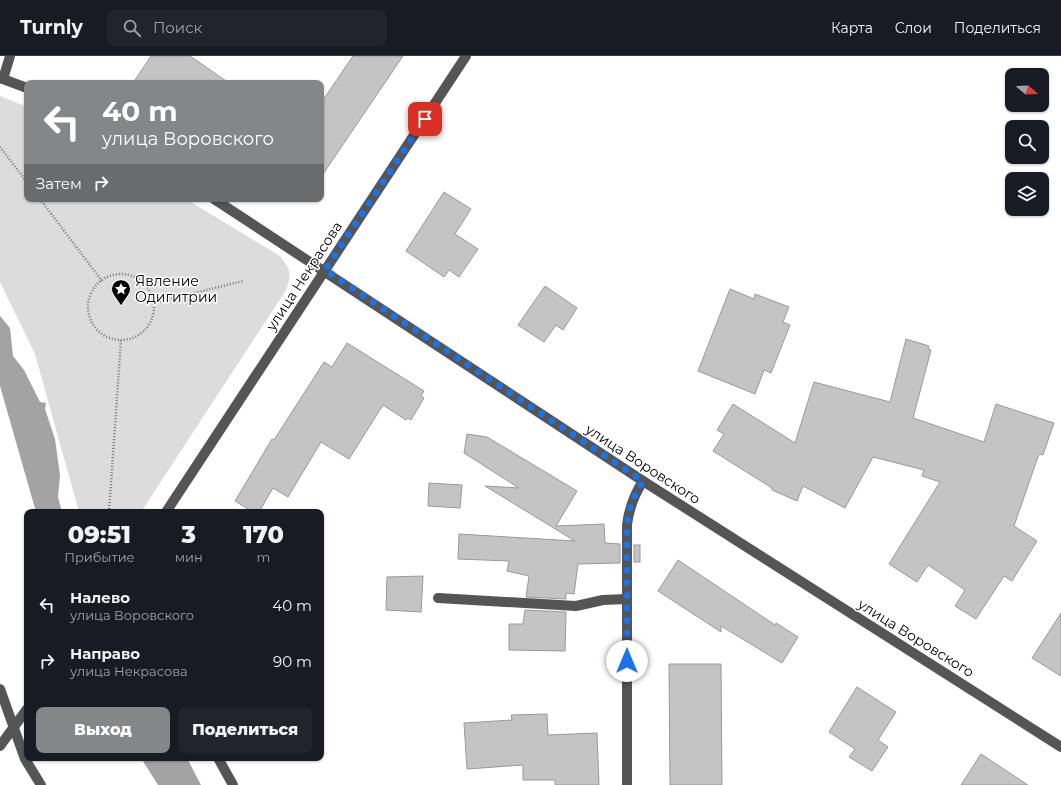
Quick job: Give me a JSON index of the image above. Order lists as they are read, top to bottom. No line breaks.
{"streets":{"street":["улица Некрасова","улица Воровского"]},"crossings":[["улица Некрасова","улица Воровского"]],"places":{"place":["Явление Одигитрии"]},"north":"right","page":{"header":"Turnly","search":"Поиск","nav":["Карта","Слои","Поделиться"],"turn":["40 m","улица Воровского"],"then":"Затем","eta":["09:51","Прибытие","3","мин","170","m"],"list":[{"name":"Налево","note":"улица Воровского","value":"40 m"},{"name":"Направо","note":"улица Некрасова","value":"90 m"}],"buttons":["Выход","Поделиться"]}}
